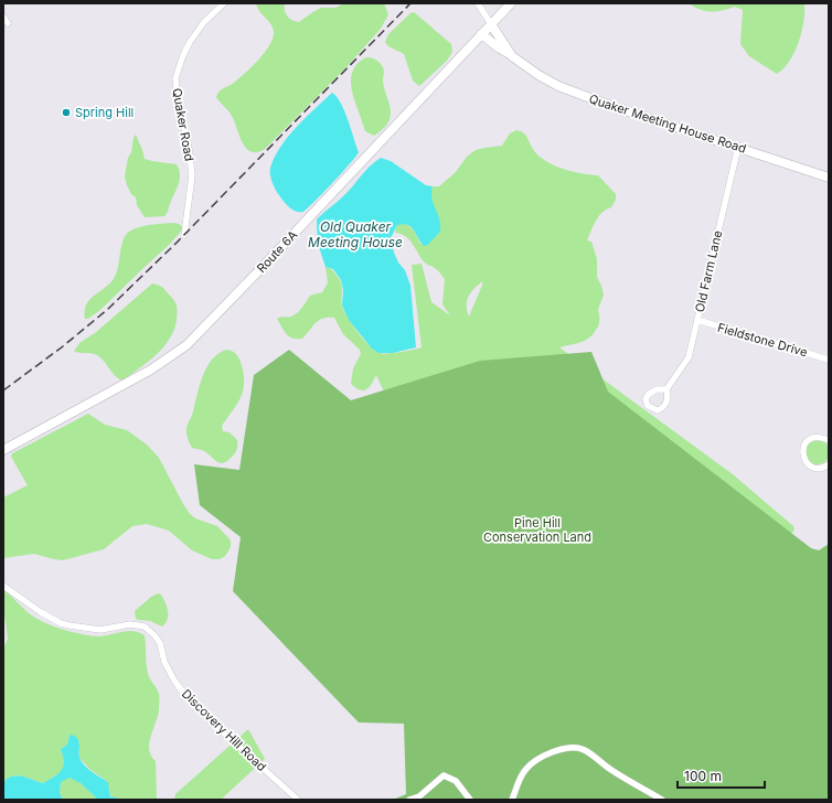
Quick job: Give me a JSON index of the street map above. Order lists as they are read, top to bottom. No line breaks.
{"streets":{"main road":["Quaker Meeting House Road","Route 6A"],"street":["Quaker Road","Old Farm Lane","Fieldstone Drive","Discovery Hill Road"]},"crossings":[["Quaker Meeting House Road","Route 6A"],["Quaker Meeting House Road","Old Farm Lane"],["Old Farm Lane","Fieldstone Drive"]],"water":["Old Quaker Meeting House"],"parks":["Pine Hill Conservation Land"],"places":["Spring Hill"],"scale_bar":"100 m"}
